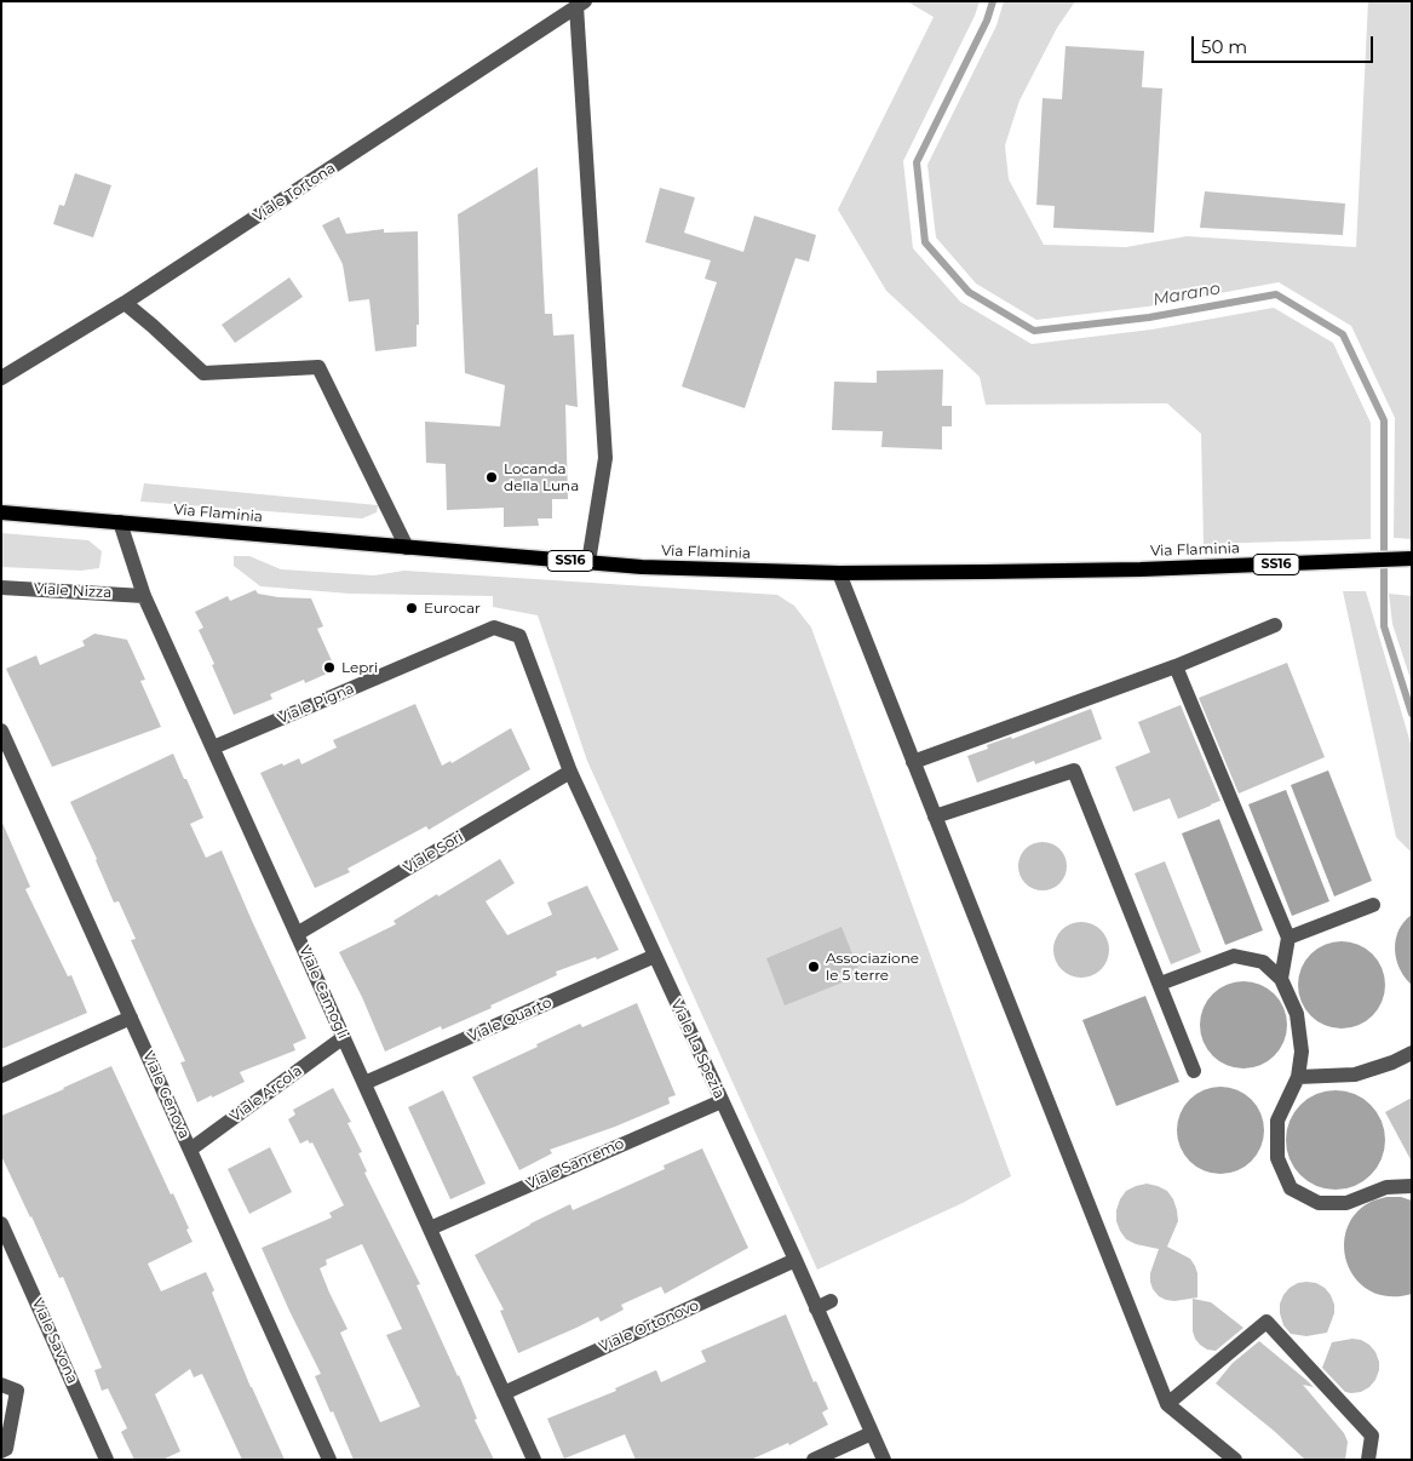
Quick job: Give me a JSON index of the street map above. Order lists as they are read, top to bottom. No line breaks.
{"streets":{"main road":["Via Flaminia","SS16"],"street":["Viale Tortona","Viale Nizza","Viale Pigna","Viale Sori","Viale Camogli","Viale Quarto","Viale La Spezia","Viale Arcola","Viale Genova","Viale Sanremo","Viale Ortonovo","Viale Savona"]},"crossings":[["Via Flaminia","Viale Camogli"],["Viale Nizza","Viale Camogli"],["Viale Pigna","Viale Camogli"],["Viale Pigna","Viale La Spezia"],["Viale Sori","Viale Camogli"],["Viale Sori","Viale La Spezia"],["Viale Camogli","Viale Quarto"],["Viale Camogli","Viale Arcola"],["Viale Camogli","Viale Sanremo"],["Viale Camogli","Viale Ortonovo"],["Viale Quarto","Viale La Spezia"],["Viale La Spezia","Viale Sanremo"],["Viale La Spezia","Viale Ortonovo"],["Viale Arcola","Viale Genova"]],"water":["Marano"],"places":["Locanda della Luna","Eurocar","Lepri","Associazione le 5 terre"],"scale_bar":"50 m"}
